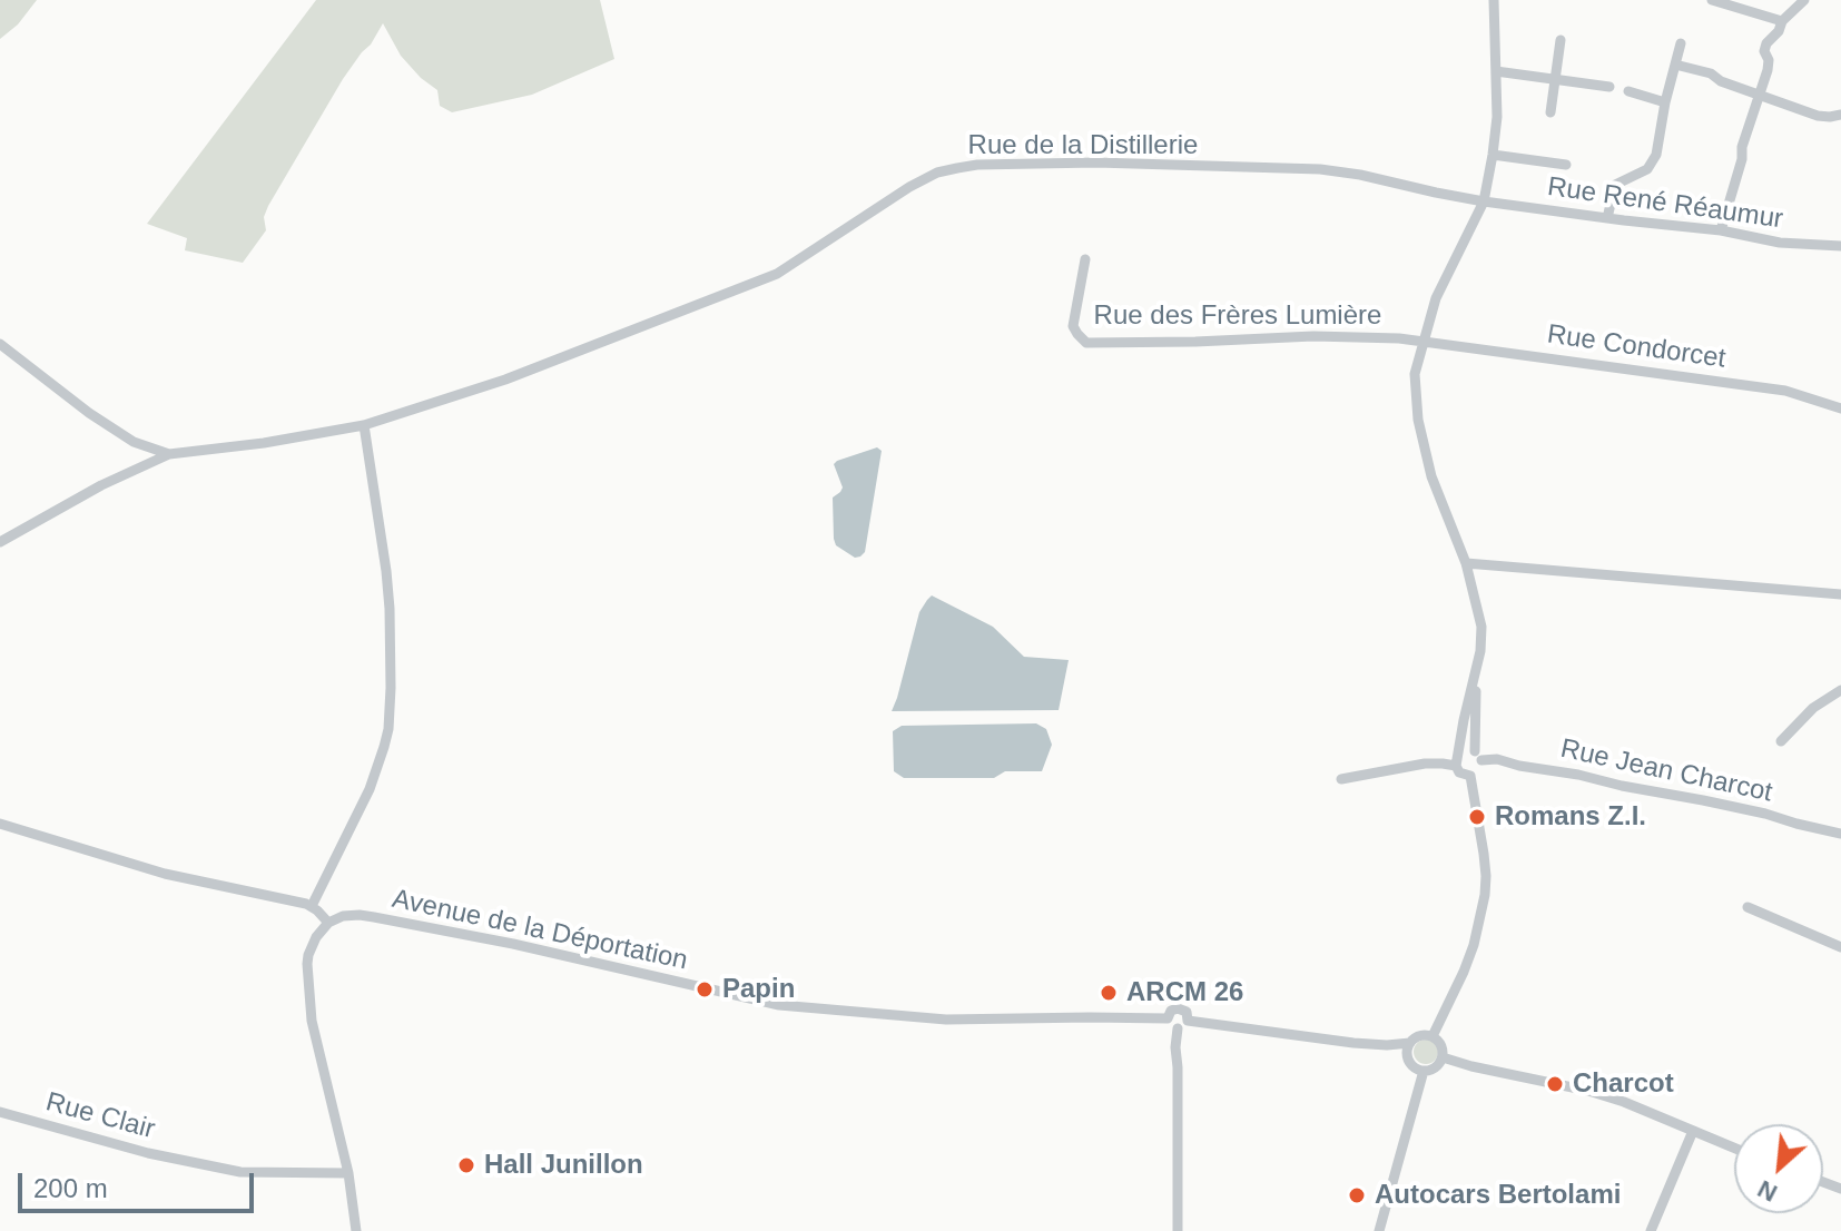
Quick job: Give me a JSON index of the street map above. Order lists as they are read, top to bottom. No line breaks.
{"streets":{"street":["Rue de la Distillerie","Rue René Réaumur","Rue des Frères Lumière","Rue Condorcet","Rue Jean Charcot","Avenue de la Déportation","Rue Clair"]},"crossings":[["Rue de la Distillerie","Rue René Réaumur"],["Rue des Frères Lumière","Rue Condorcet"]],"places":["Romans Z.I.","Papin","ARCM 26","Charcot","Hall Junillon","Autocars Bertolami"],"scale_bar":"200 m","north":"bottom left"}
